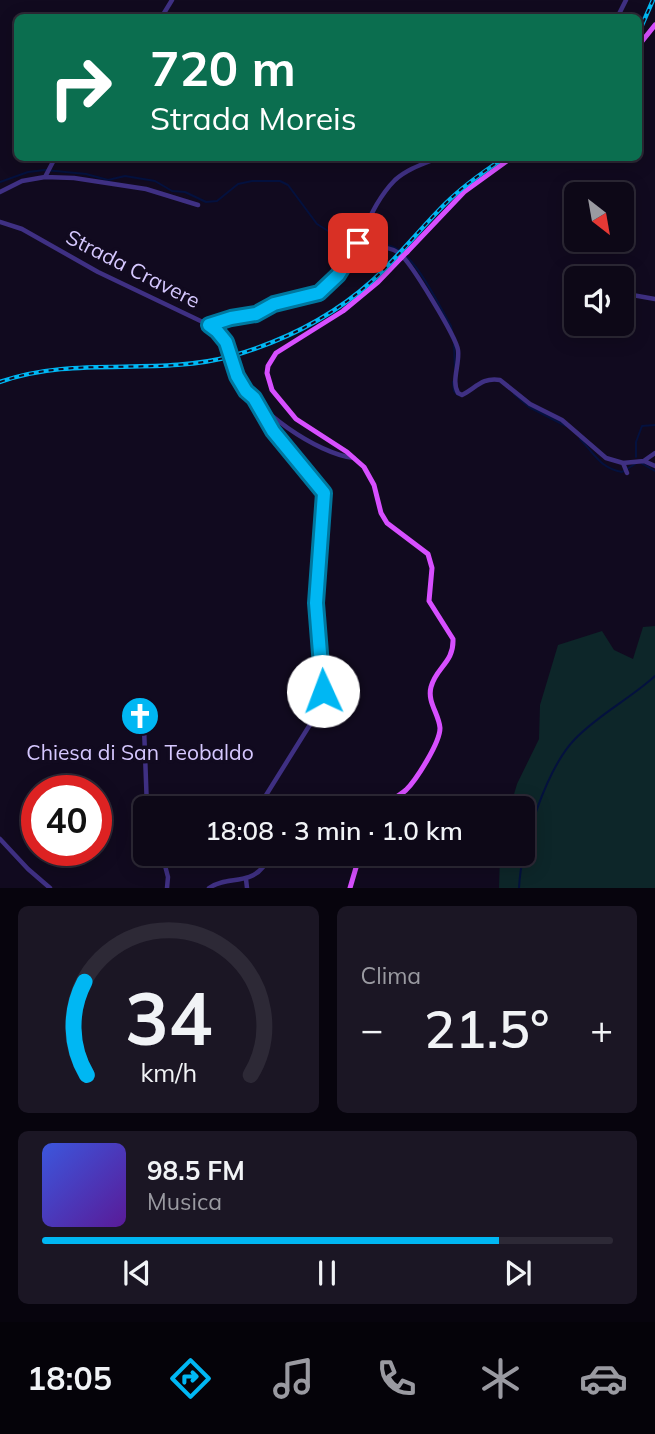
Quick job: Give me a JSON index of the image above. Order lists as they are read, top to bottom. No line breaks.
{"streets":{"street":["Strada Cravere"]},"places":{"church":["Chiesa di San Teobaldo"]},"north":"bottom right","page":{"turn":["720 m","Strada Moreis"],"limit":"40","trip":"18:08 · 3 min · 1.0 km","tile":"Clima","heat":["−","21.5°","+"],"song":["98.5 FM","Musica"],"tabs":"18:05","gauge":["34","km/h"]}}
